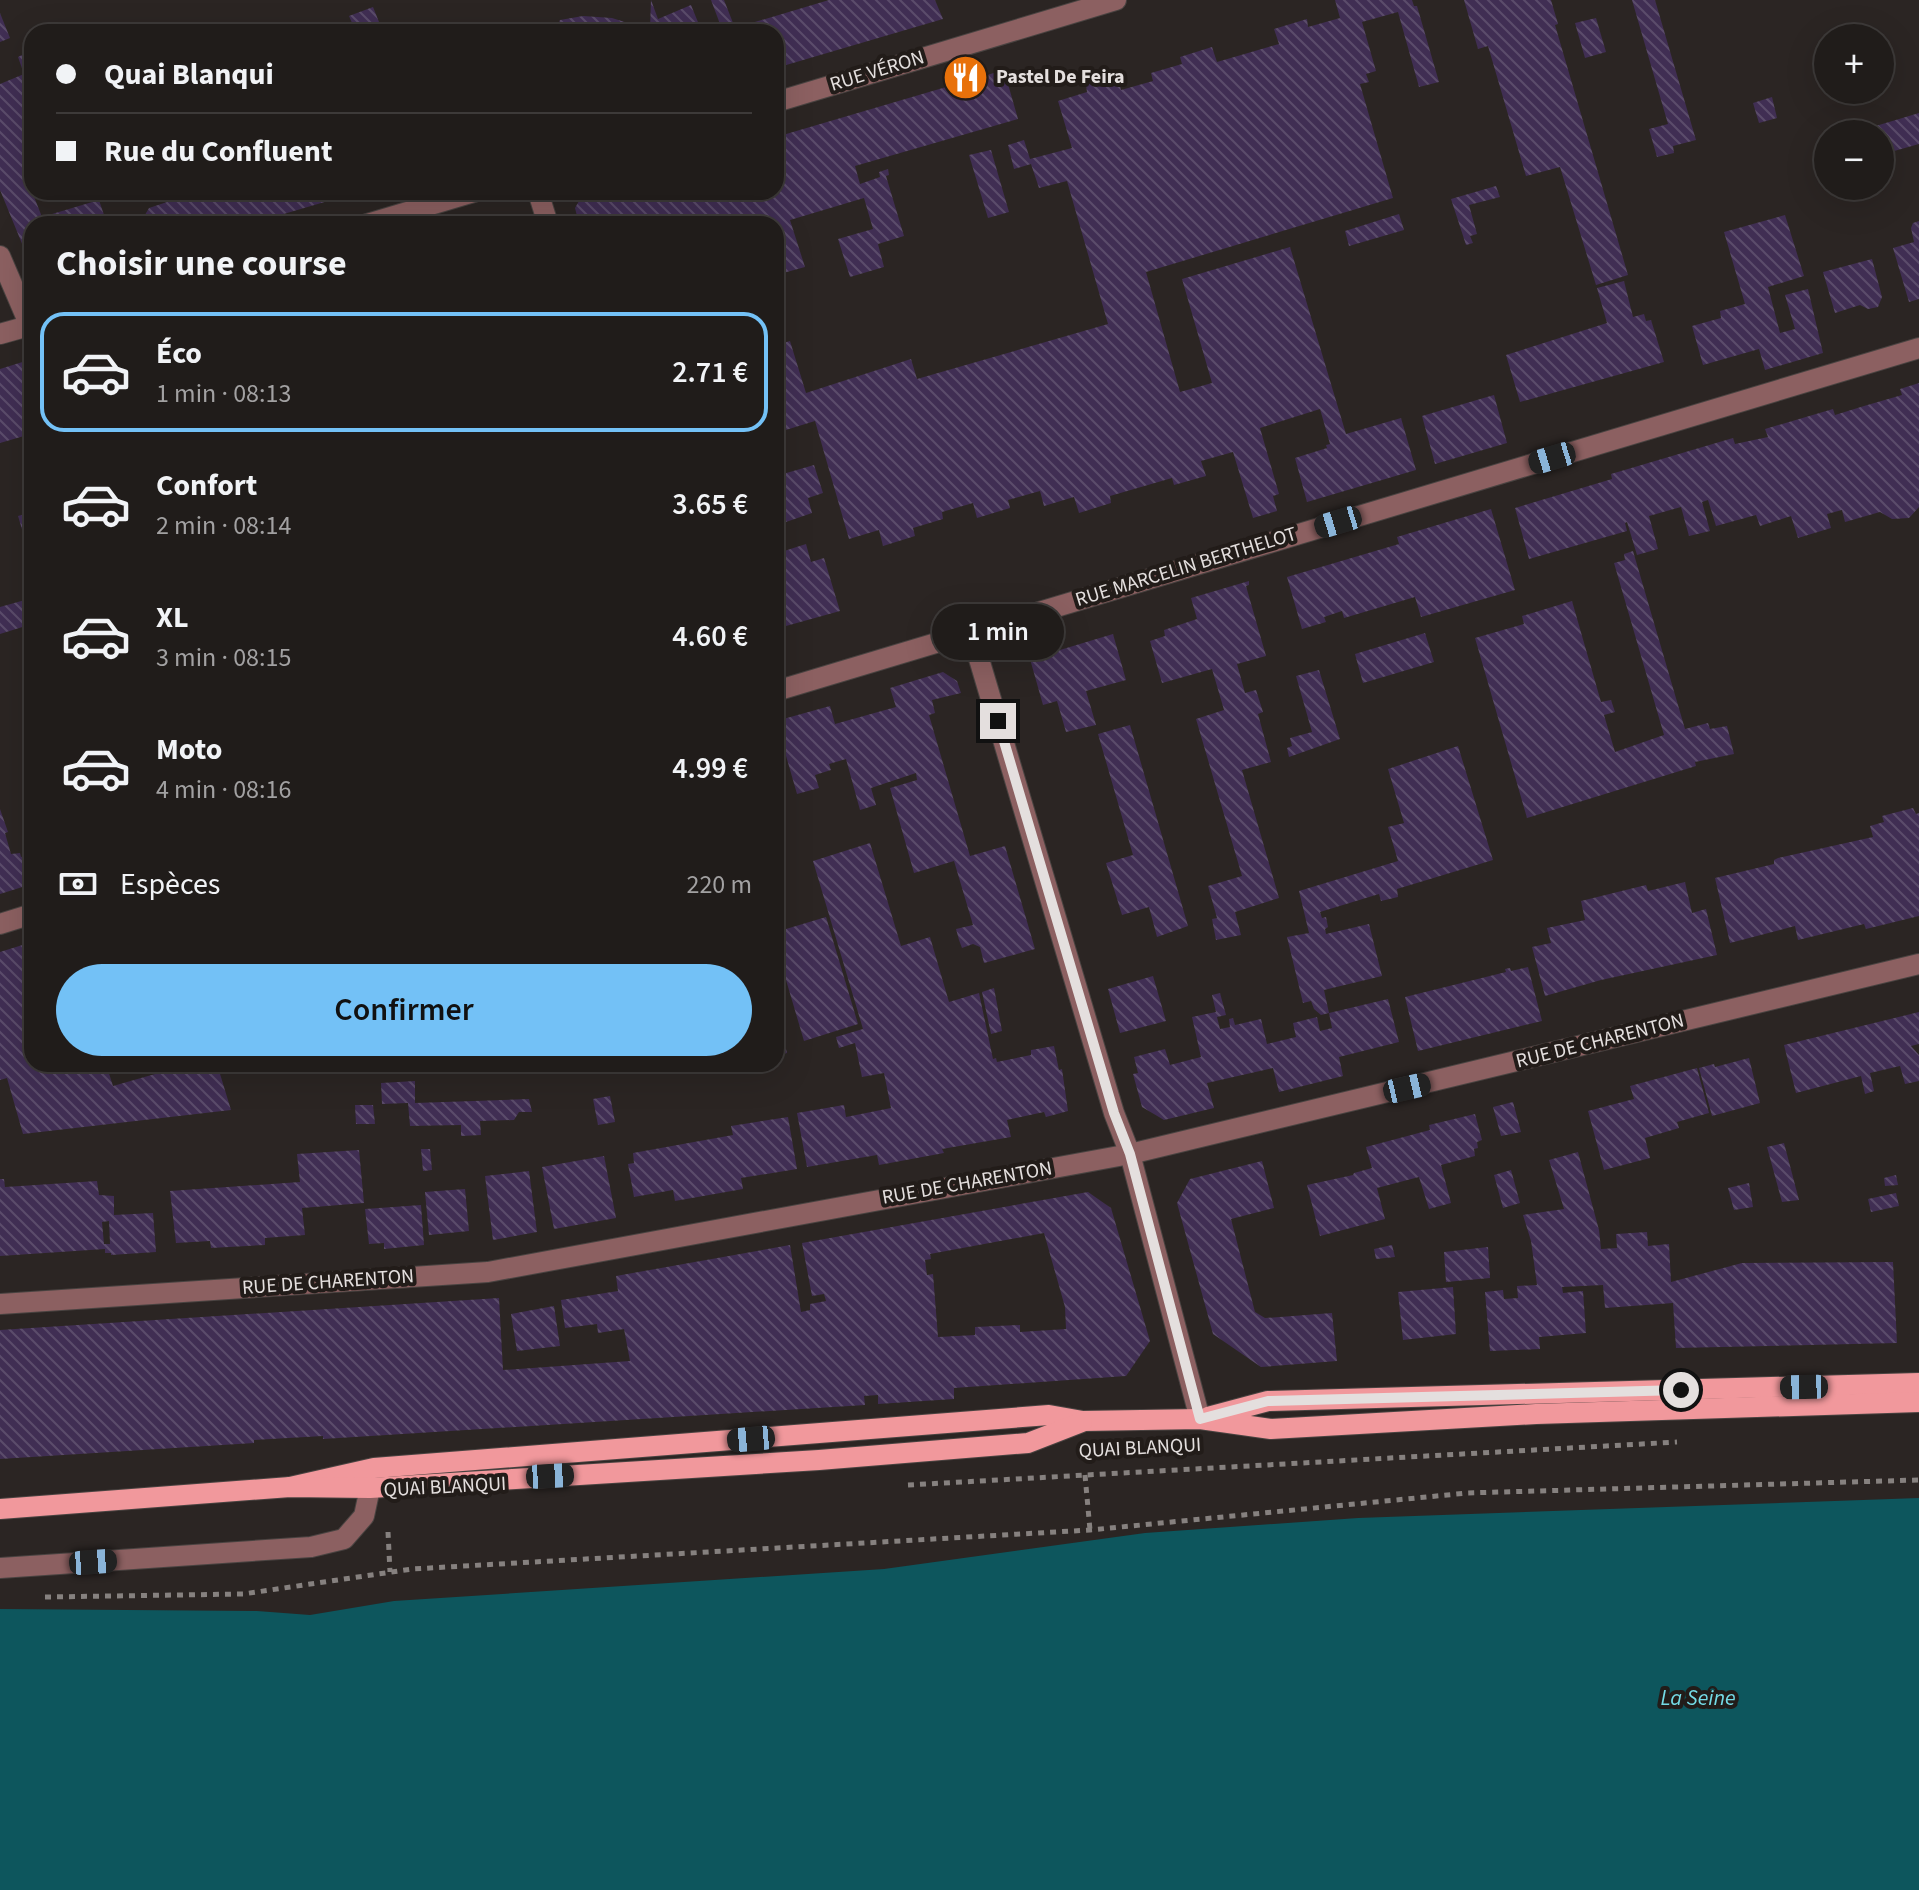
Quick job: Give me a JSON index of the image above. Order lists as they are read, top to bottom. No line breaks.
{"streets":{"main road":["QUAI BLANQUI"],"street":["RUE VÉRON","RUE MARCELIN BERTHELOT","RUE DE CHARENTON"]},"water":["La Seine"],"places":{"restaurant":["Pastel De Feira"]},"page":{"map_buttons":["+","−"],"banner":["Quai Blanqui","Rue du Confluent"],"heading":"Choisir une course","list":[{"name":"Éco","note":"1 min · 08:13","value":"2.71 €"},{"name":"Confort","note":"2 min · 08:14","value":"3.65 €"},{"name":"XL","note":"3 min · 08:15","value":"4.60 €"},{"name":"Moto","note":"4 min · 08:16","value":"4.99 €"}],"bubble":"1 min","pay":["Espèces","220 m"],"buttons":"Confirmer"}}
